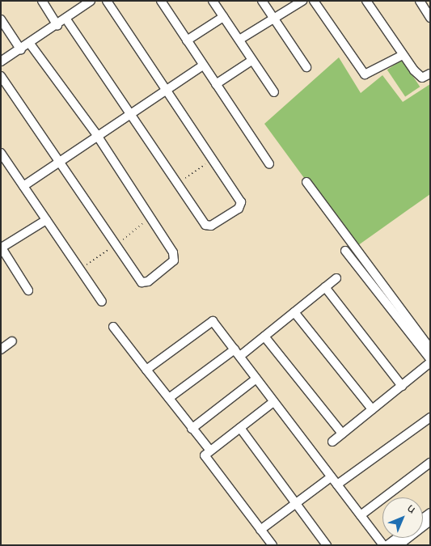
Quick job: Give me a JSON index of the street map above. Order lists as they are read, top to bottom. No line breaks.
{"north":"top right"}
